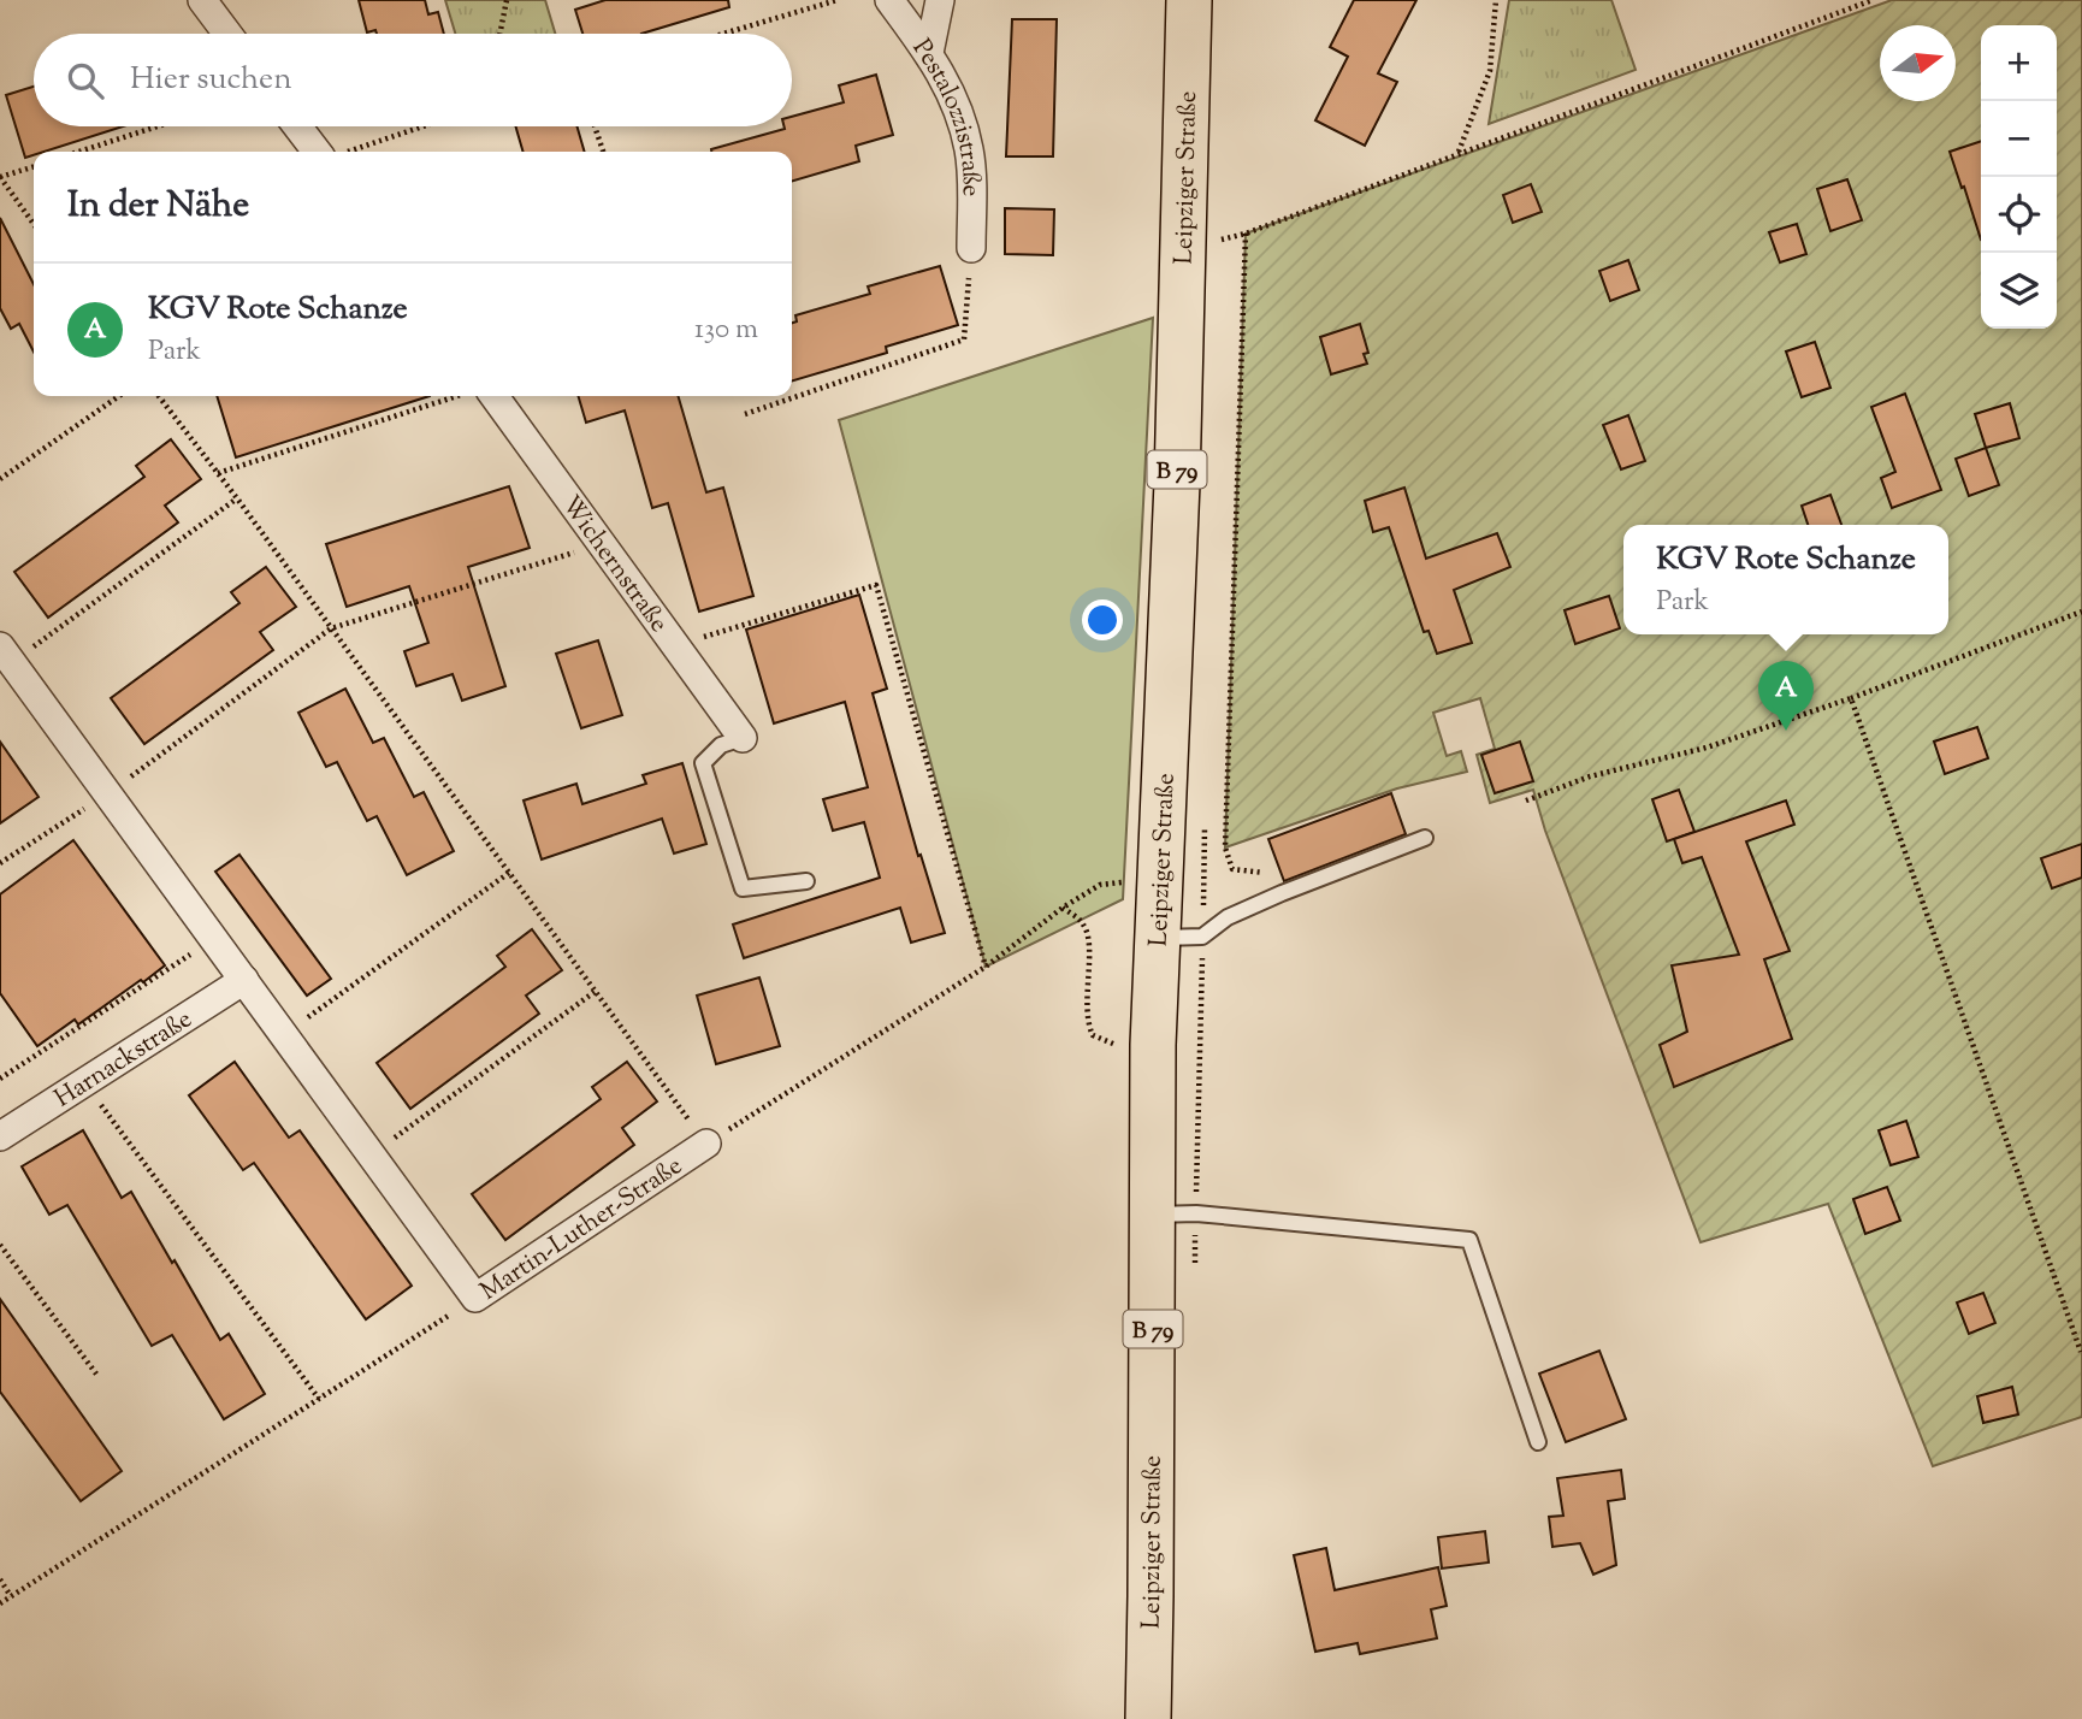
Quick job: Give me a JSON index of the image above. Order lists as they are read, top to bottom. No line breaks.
{"streets":{"main road":["Leipziger Straße","B 79"],"street":["Pestalozzistraße","Wichernstraße","Harnackstraße","Martin-Luther-Straße"]},"crossings":[["Harnackstraße","Martin-Luther-Straße"]],"north":"right","page":{"map_buttons":["+","−"],"search":"Hier suchen","heading":"In der Nähe","list":[{"mark":"A","name":"KGV Rote Schanze","note":"Park","value":"130 m"}],"popup":["KGV Rote Schanze","Park"],"pins":"A"}}
